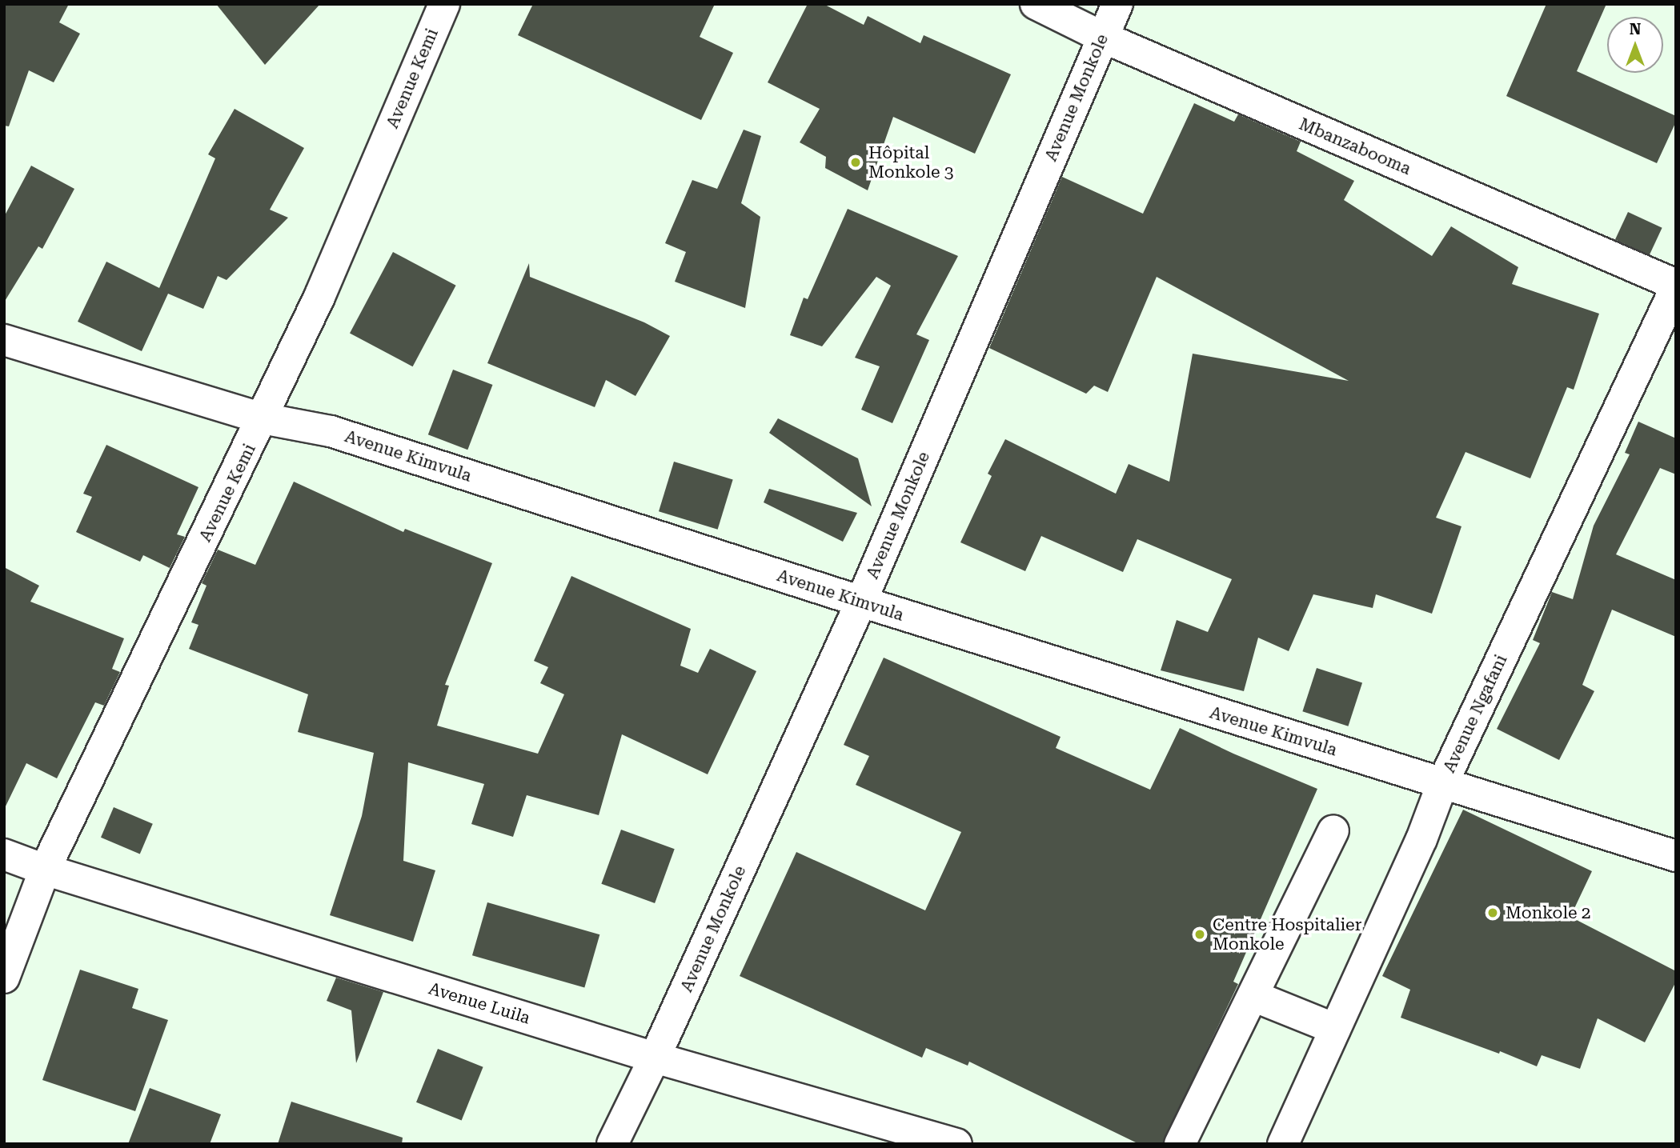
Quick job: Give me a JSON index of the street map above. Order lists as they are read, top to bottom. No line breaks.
{"streets":{"street":["Avenue Kemi","Avenue Monkole","Mbanzabooma","Avenue Kimvula","Avenue Ngafani","Avenue Luila"]},"crossings":[["Avenue Kemi","Avenue Kimvula"],["Avenue Kemi","Avenue Luila"],["Avenue Monkole","Mbanzabooma"],["Avenue Monkole","Avenue Kimvula"],["Avenue Monkole","Avenue Luila"],["Mbanzabooma","Avenue Ngafani"],["Avenue Kimvula","Avenue Ngafani"]],"places":["Hôpital Monkole 3","Monkole 2","Centre Hospitalier Monkole"],"north":"top"}
